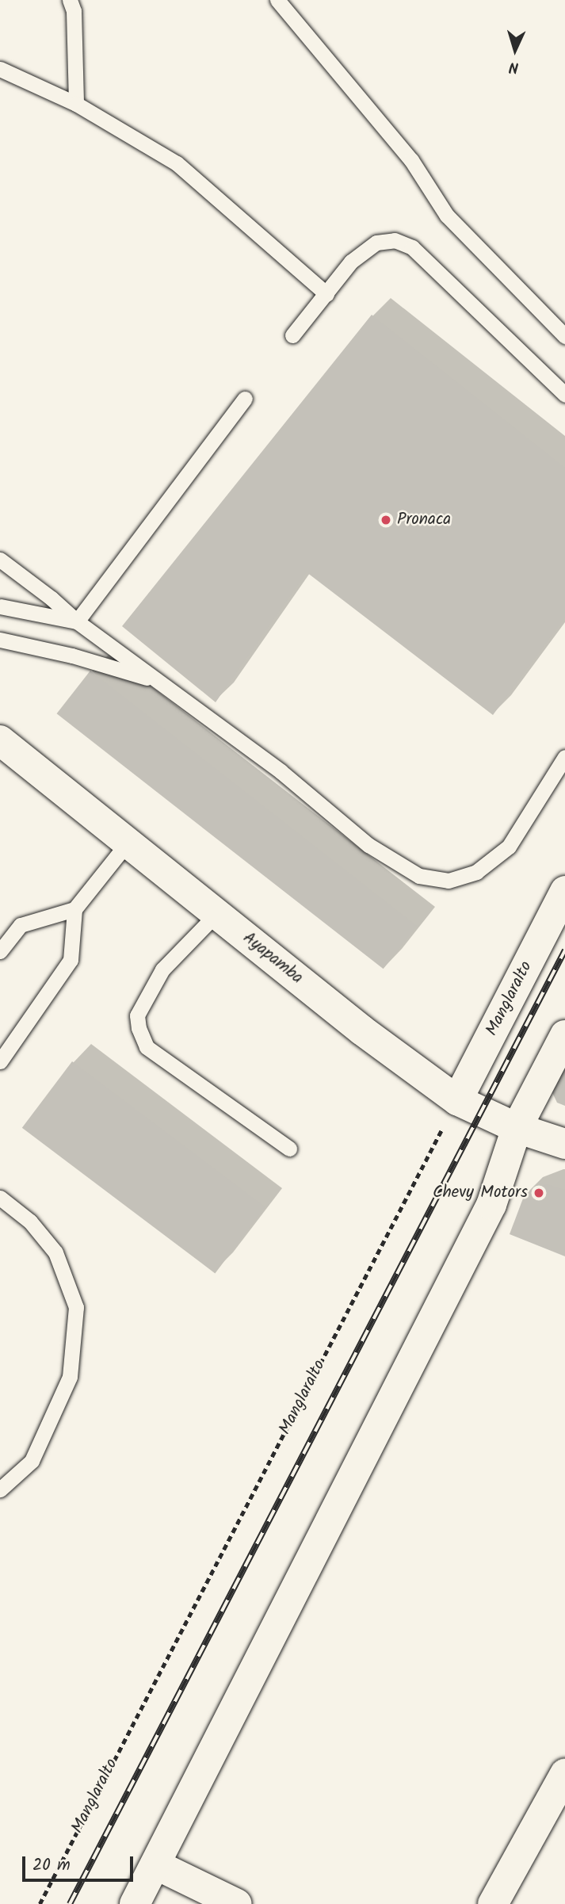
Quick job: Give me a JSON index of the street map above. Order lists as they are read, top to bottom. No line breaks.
{"streets":{"street":["Ayapamba","Manglaralto"]},"crossings":[["Ayapamba","Manglaralto"]],"places":["Pronaca","Chevy Motors"],"scale_bar":"20 m","north":"bottom"}
